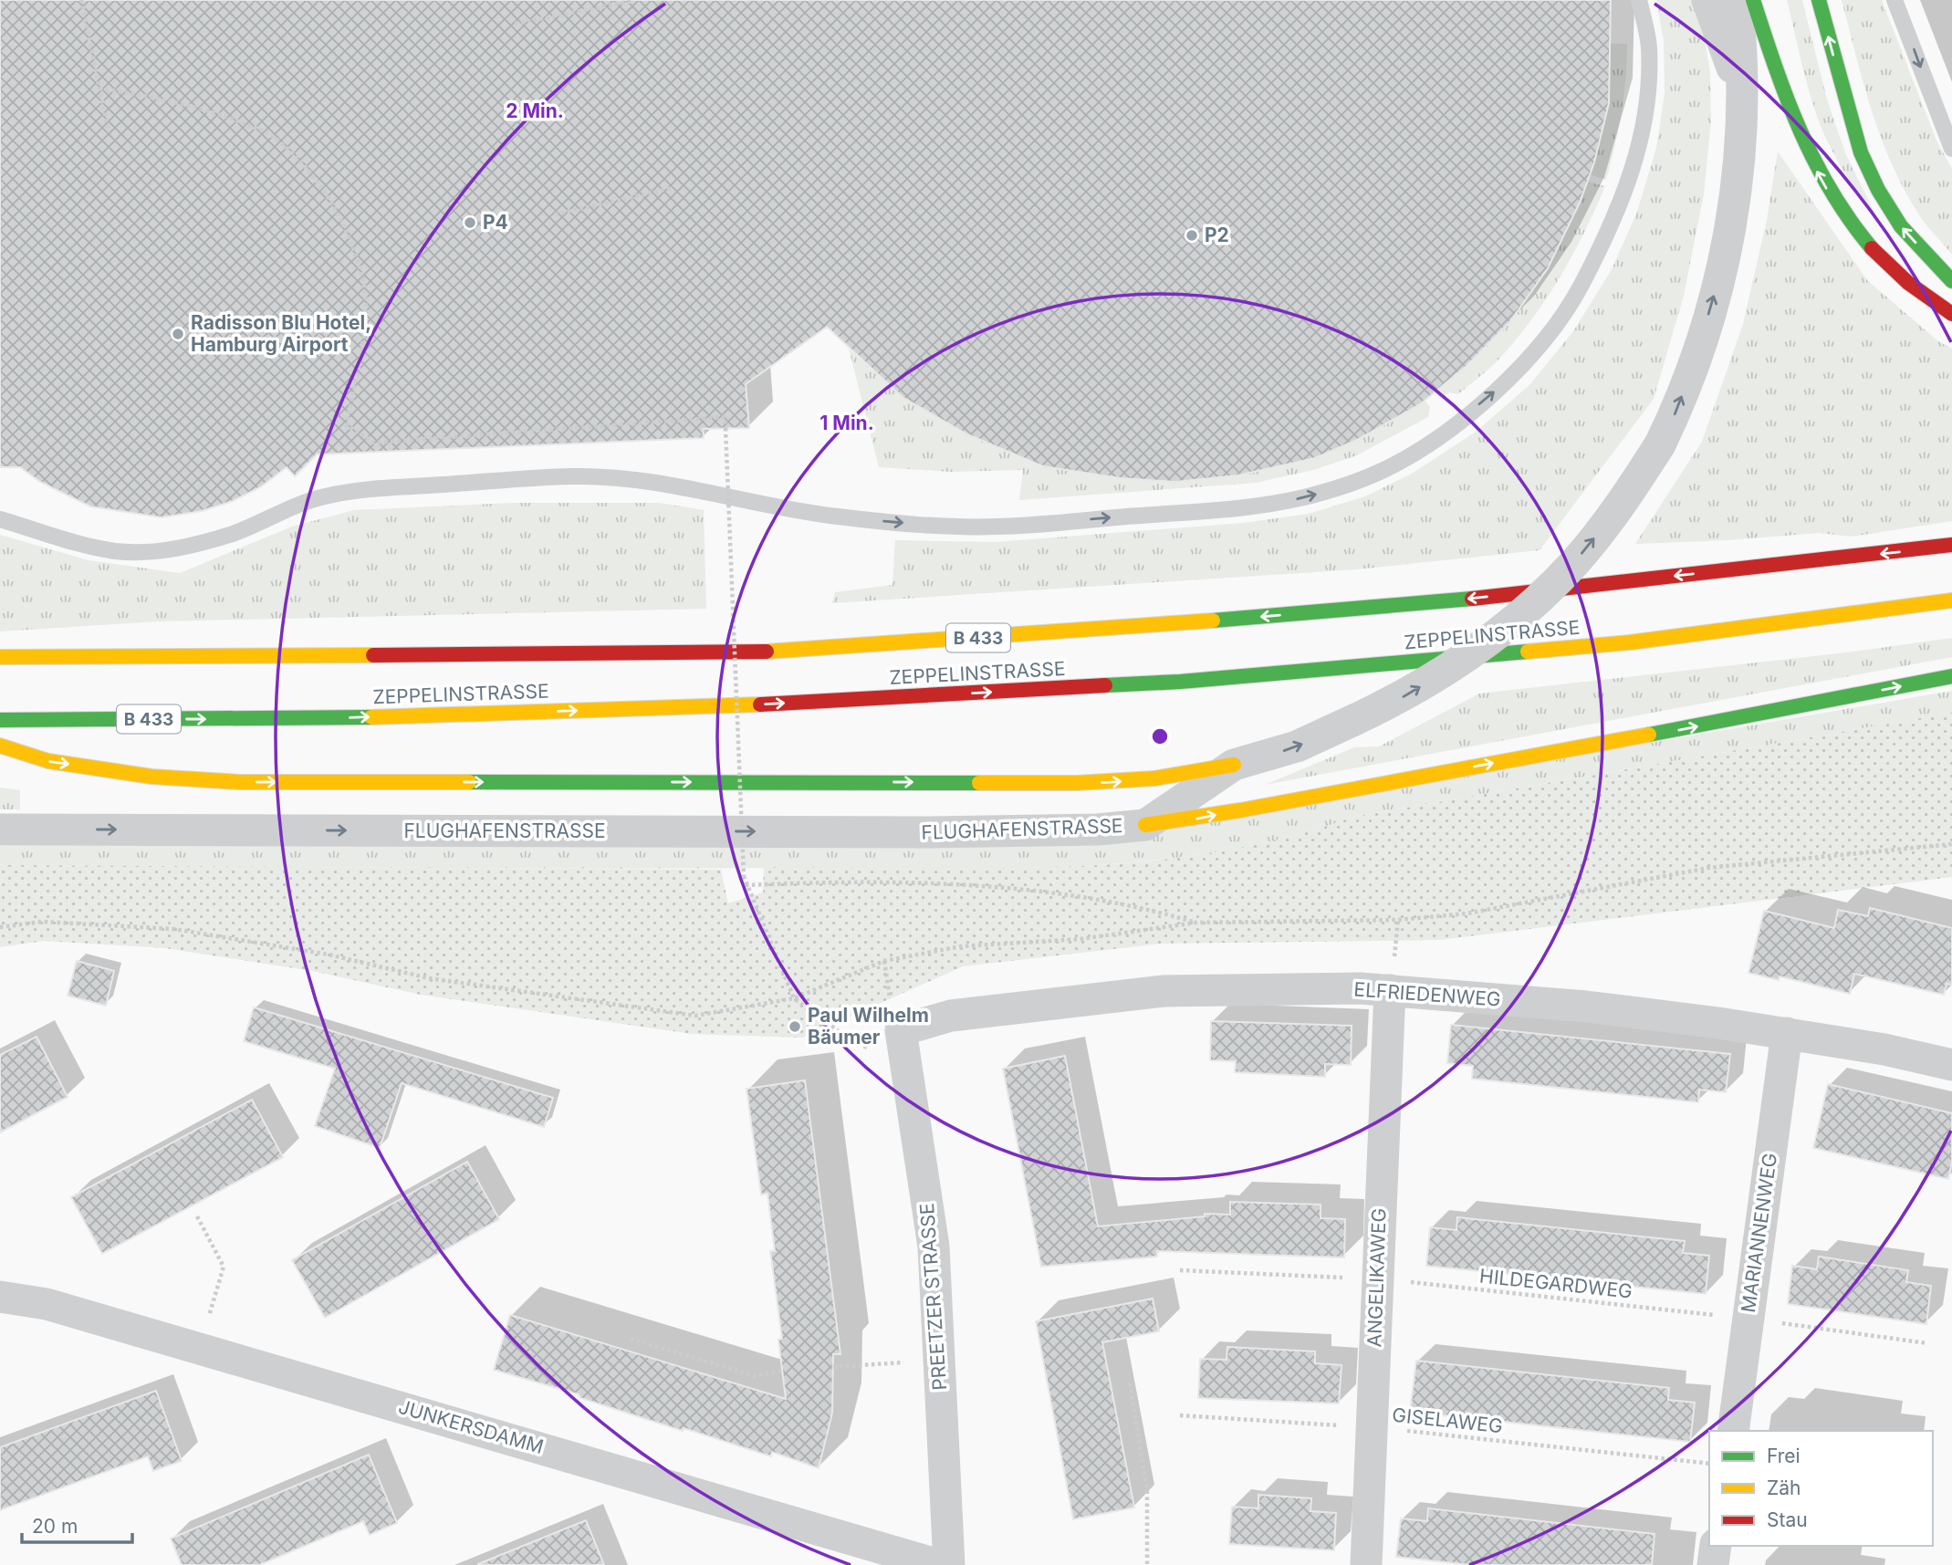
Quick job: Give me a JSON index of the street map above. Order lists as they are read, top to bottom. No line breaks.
{"streets":{"highway":["ZEPPELINSTRASSE","B 433"],"street":["FLUGHAFENSTRASSE","ELFRIEDENWEG","MARIANNENWEG","ANGELIKAWEG","PREETZER STRASSE","JUNKERSDAMM"],"path":["HILDEGARDWEG","GISELAWEG"]},"crossings":[["ELFRIEDENWEG","MARIANNENWEG"],["ELFRIEDENWEG","ANGELIKAWEG"],["ELFRIEDENWEG","PREETZER STRASSE"],["MARIANNENWEG","HILDEGARDWEG"],["ANGELIKAWEG","HILDEGARDWEG"],["ANGELIKAWEG","GISELAWEG"]],"one_way":["FLUGHAFENSTRASSE"],"places":["P4","P2","Radisson Blu Hotel, Hamburg Airport","Paul Wilhelm Bäumer"],"legend":["Frei","Zäh","Stau"],"scale_bar":"20 m","rings":["2 Min.","1 Min."]}
